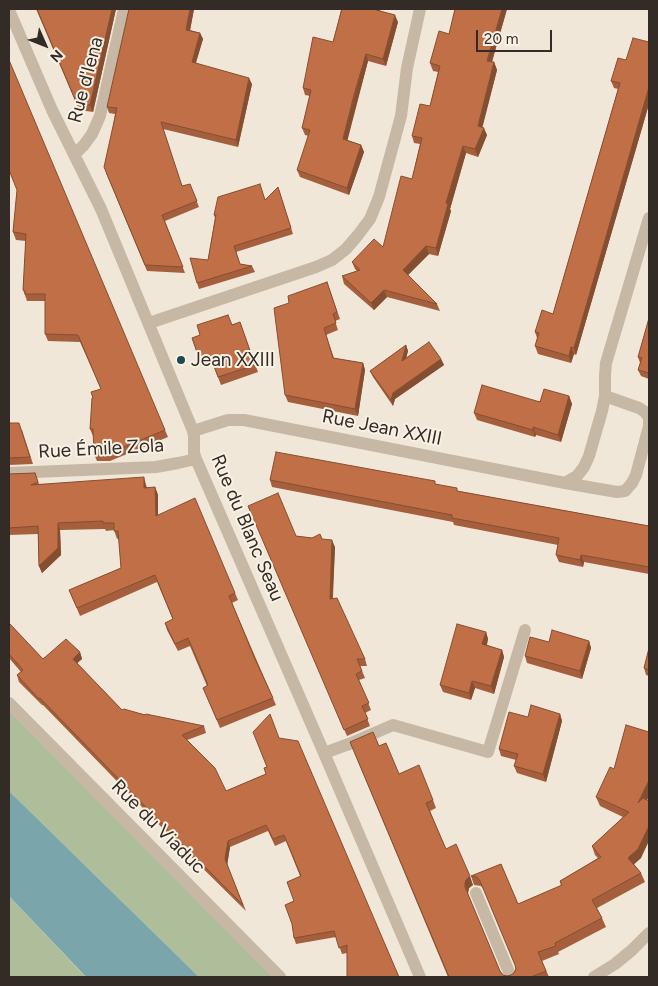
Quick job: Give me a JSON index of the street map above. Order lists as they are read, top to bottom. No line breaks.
{"streets":{"street":["Rue d'Iena","Rue Jean XXIII","Rue Émile Zola","Rue du Blanc Seau","Rue du Viaduc"]},"crossings":[["Rue d'Iena","Rue du Blanc Seau"],["Rue Jean XXIII","Rue du Blanc Seau"],["Rue Émile Zola","Rue du Blanc Seau"]],"places":["Jean XXIII"],"scale_bar":"20 m","north":"bottom right"}
